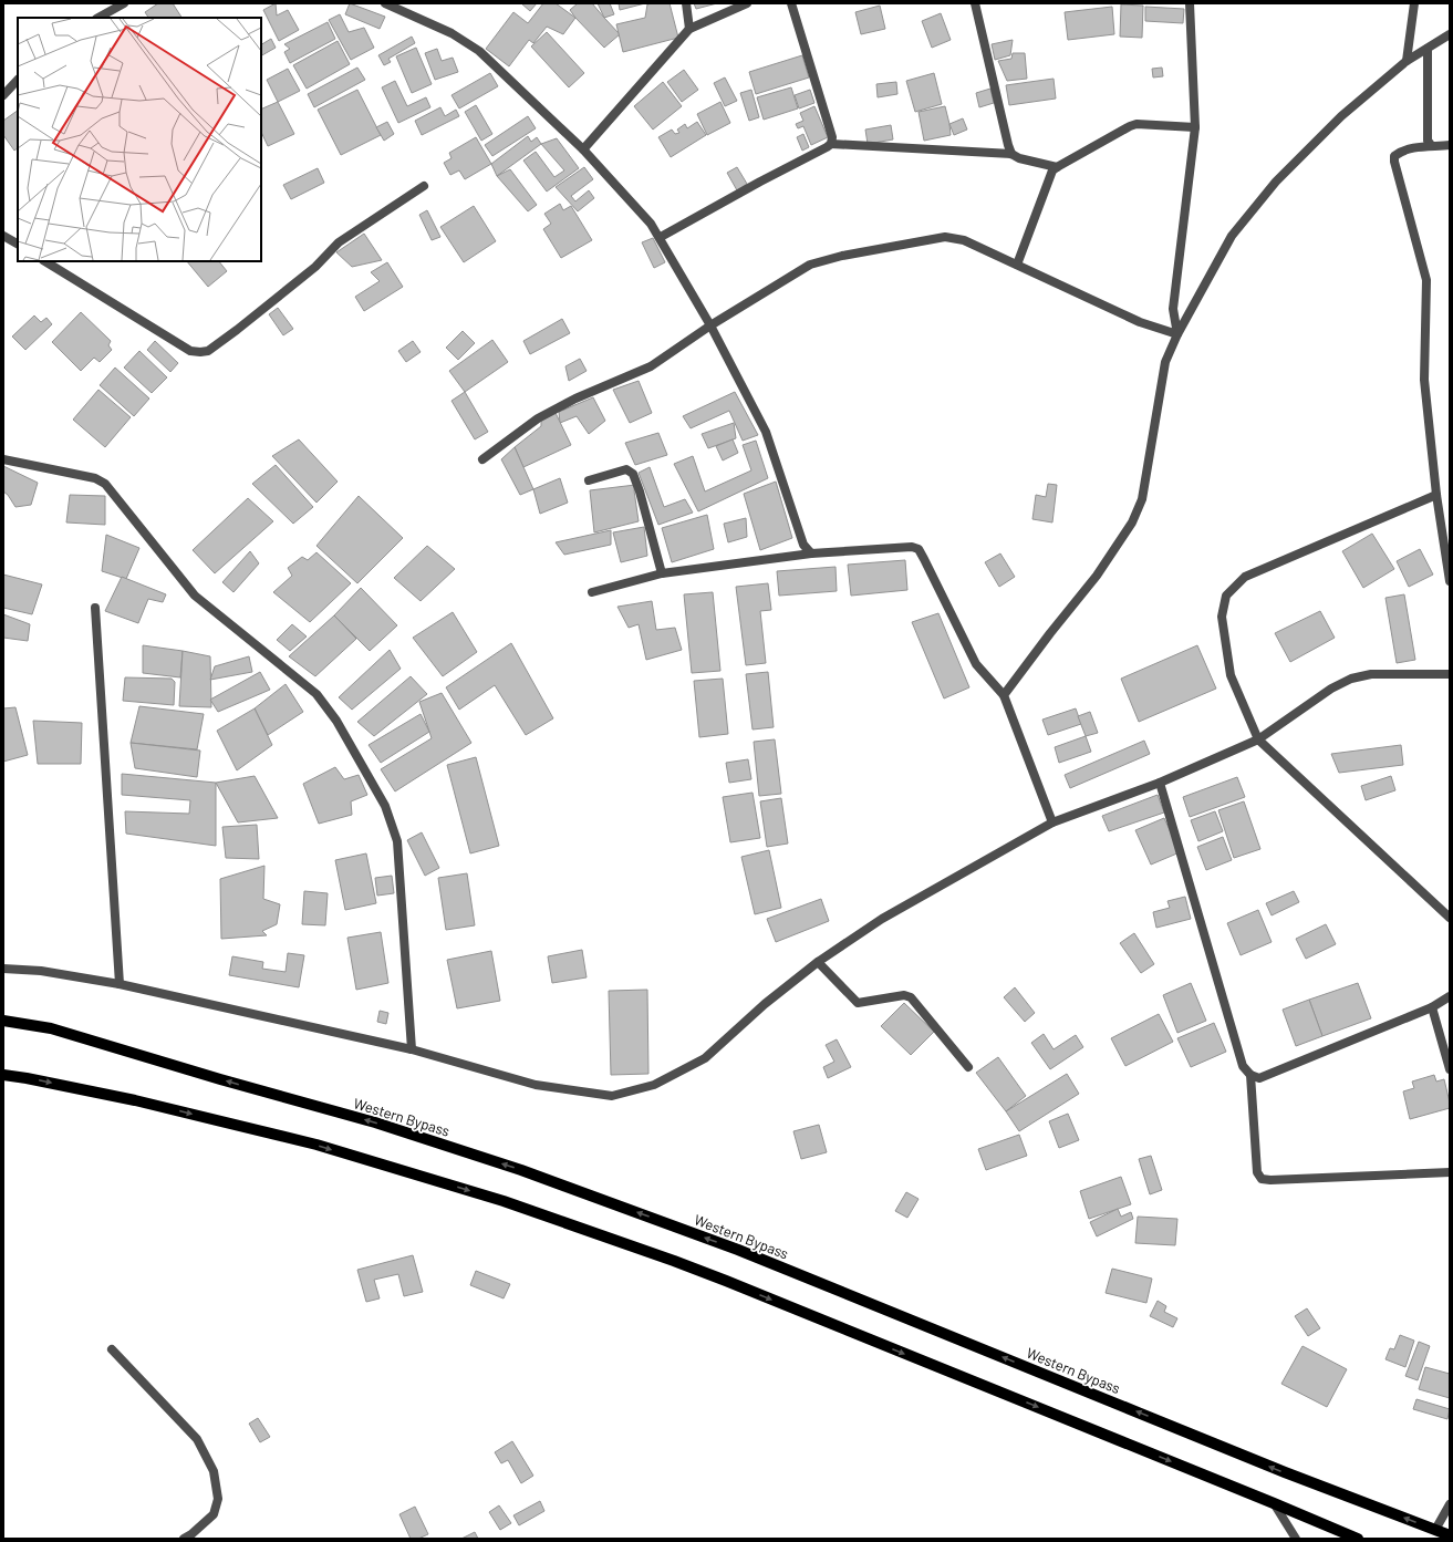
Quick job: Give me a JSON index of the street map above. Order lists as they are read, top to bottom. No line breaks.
{"streets":{"main road":["Western Bypass"]}}
